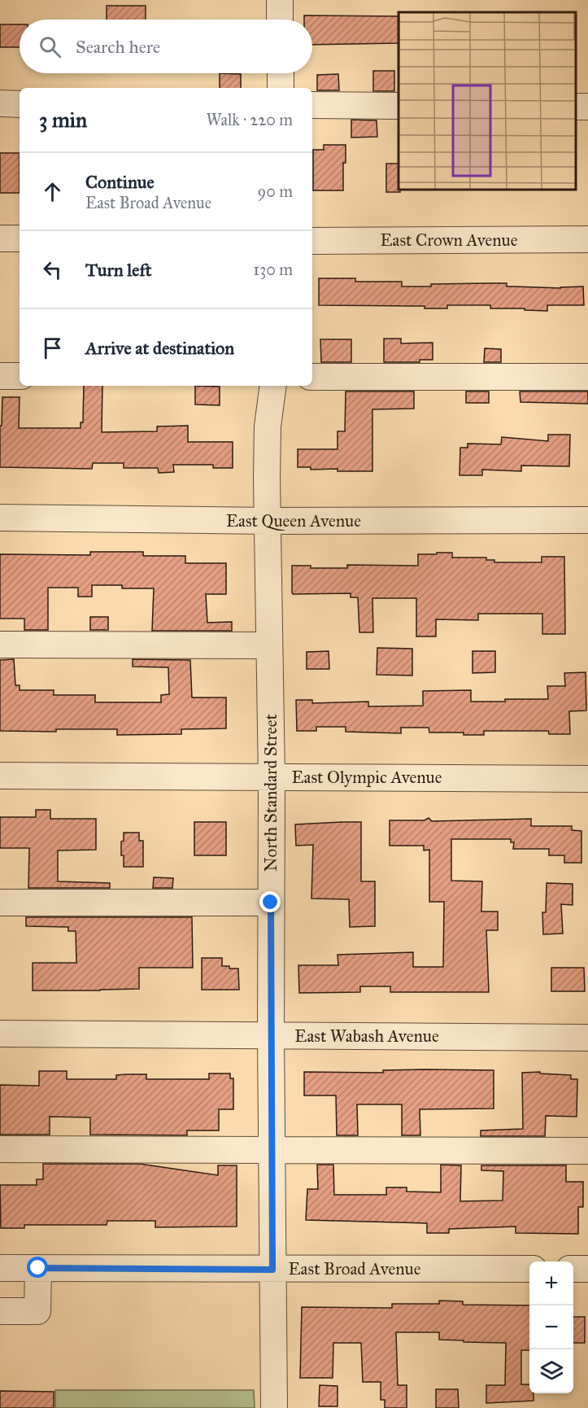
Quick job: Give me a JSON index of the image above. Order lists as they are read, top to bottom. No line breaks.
{"streets":{"street":["East Crown Avenue","East Queen Avenue","East Olympic Avenue","North Standard Street","East Wabash Avenue","East Broad Avenue"]},"crossings":[["East Queen Avenue","North Standard Street"],["East Olympic Avenue","North Standard Street"],["North Standard Street","East Wabash Avenue"],["North Standard Street","East Broad Avenue"]],"page":{"search":"Search here","heading":["3 min","Walk · 220 m"],"list":[["Continue","East Broad Avenue","90 m"],["Turn left","130 m"],"Arrive at destination"],"map_buttons":["+","−"]}}
